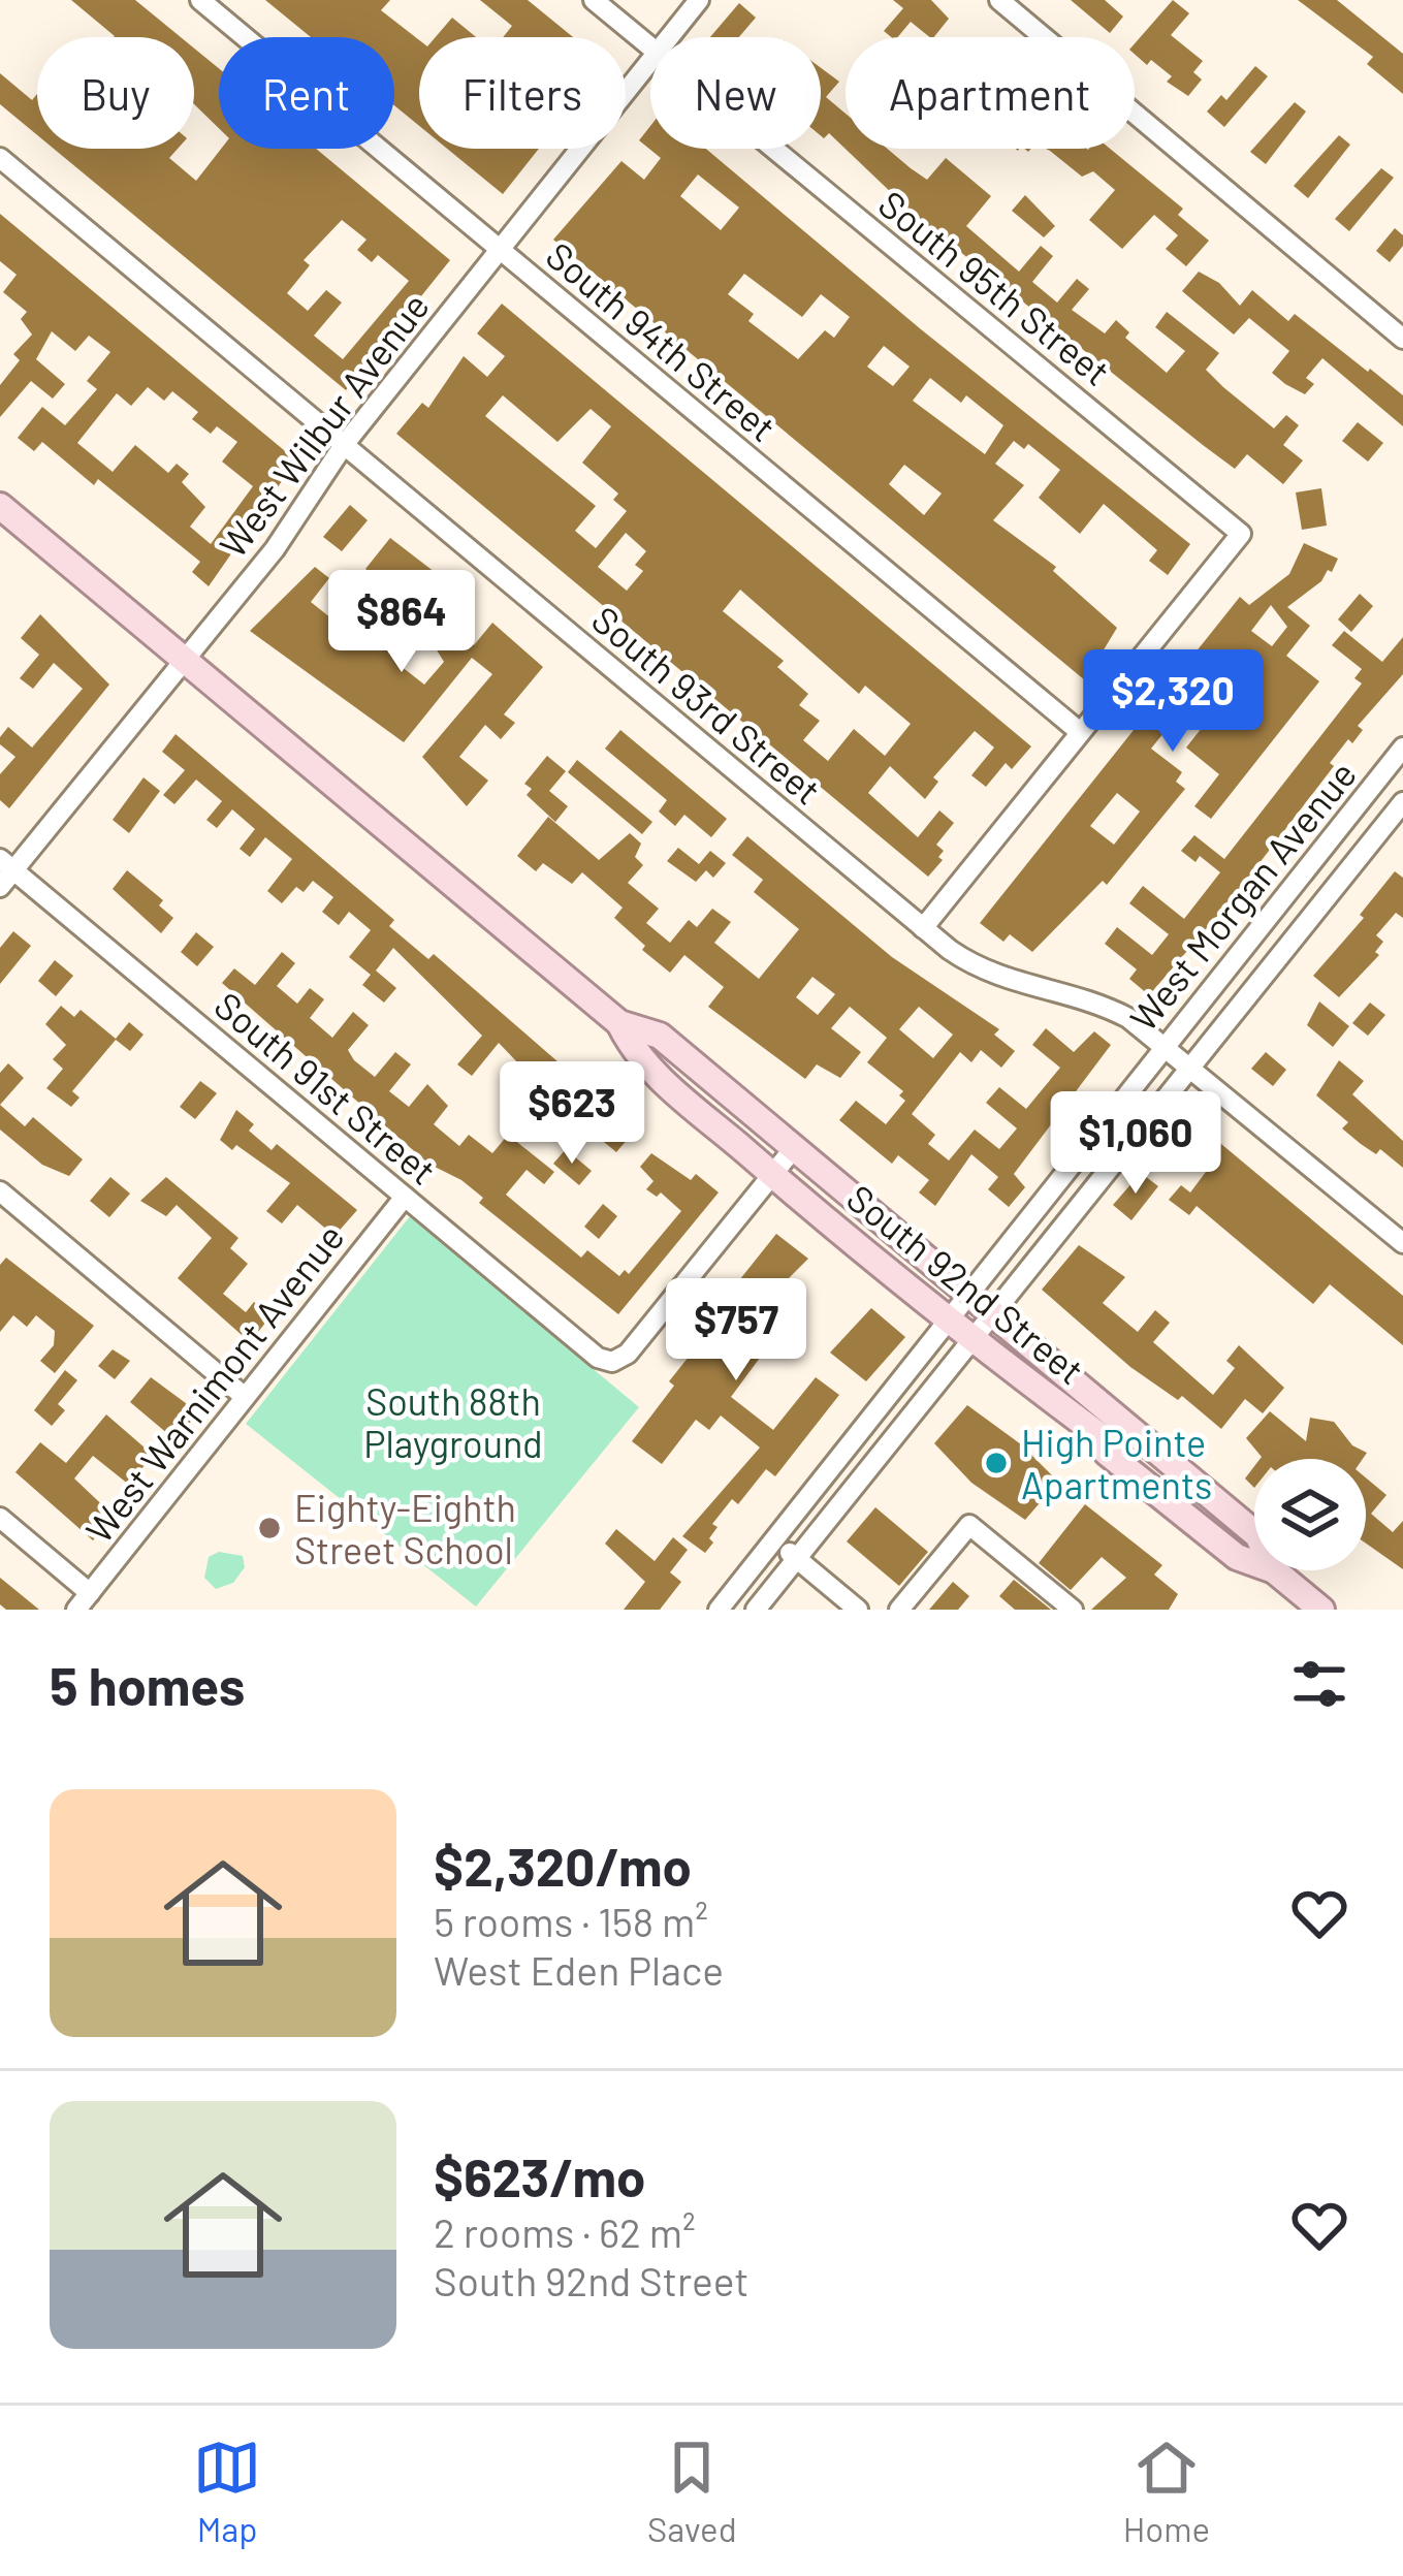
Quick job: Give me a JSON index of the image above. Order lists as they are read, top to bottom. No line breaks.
{"streets":{"main road":["South 92nd Street"],"street":["South 95th Street","South 94th Street","West Wilbur Avenue","South 93rd Street","West Morgan Avenue","South 91st Street","West Warnimont Avenue"]},"crossings":[["South 95th Street","South 94th Street"],["South 94th Street","West Wilbur Avenue"],["West Wilbur Avenue","South 93rd Street"],["West Wilbur Avenue","South 91st Street"],["West Wilbur Avenue","South 92nd Street"],["South 93rd Street","West Morgan Avenue"],["West Morgan Avenue","South 92nd Street"],["South 91st Street","South 92nd Street"],["South 91st Street","West Warnimont Avenue"]],"parks":["South 88th Playground"],"places":["High Pointe Apartments","Eighty-Eighth Street School"],"page":{"chip":["Buy","Rent","Filters","New","Apartment"],"price":["$864","$2,320","$623","$1,060","$757"],"heading":"5 homes","list":[{"name":"$2,320/mo","note":"5 rooms · 158 m² · West Eden Place"},{"name":"$623/mo","note":"2 rooms · 62 m² · South 92nd Street"}],"tabs":["Map","Saved","Home"]}}
